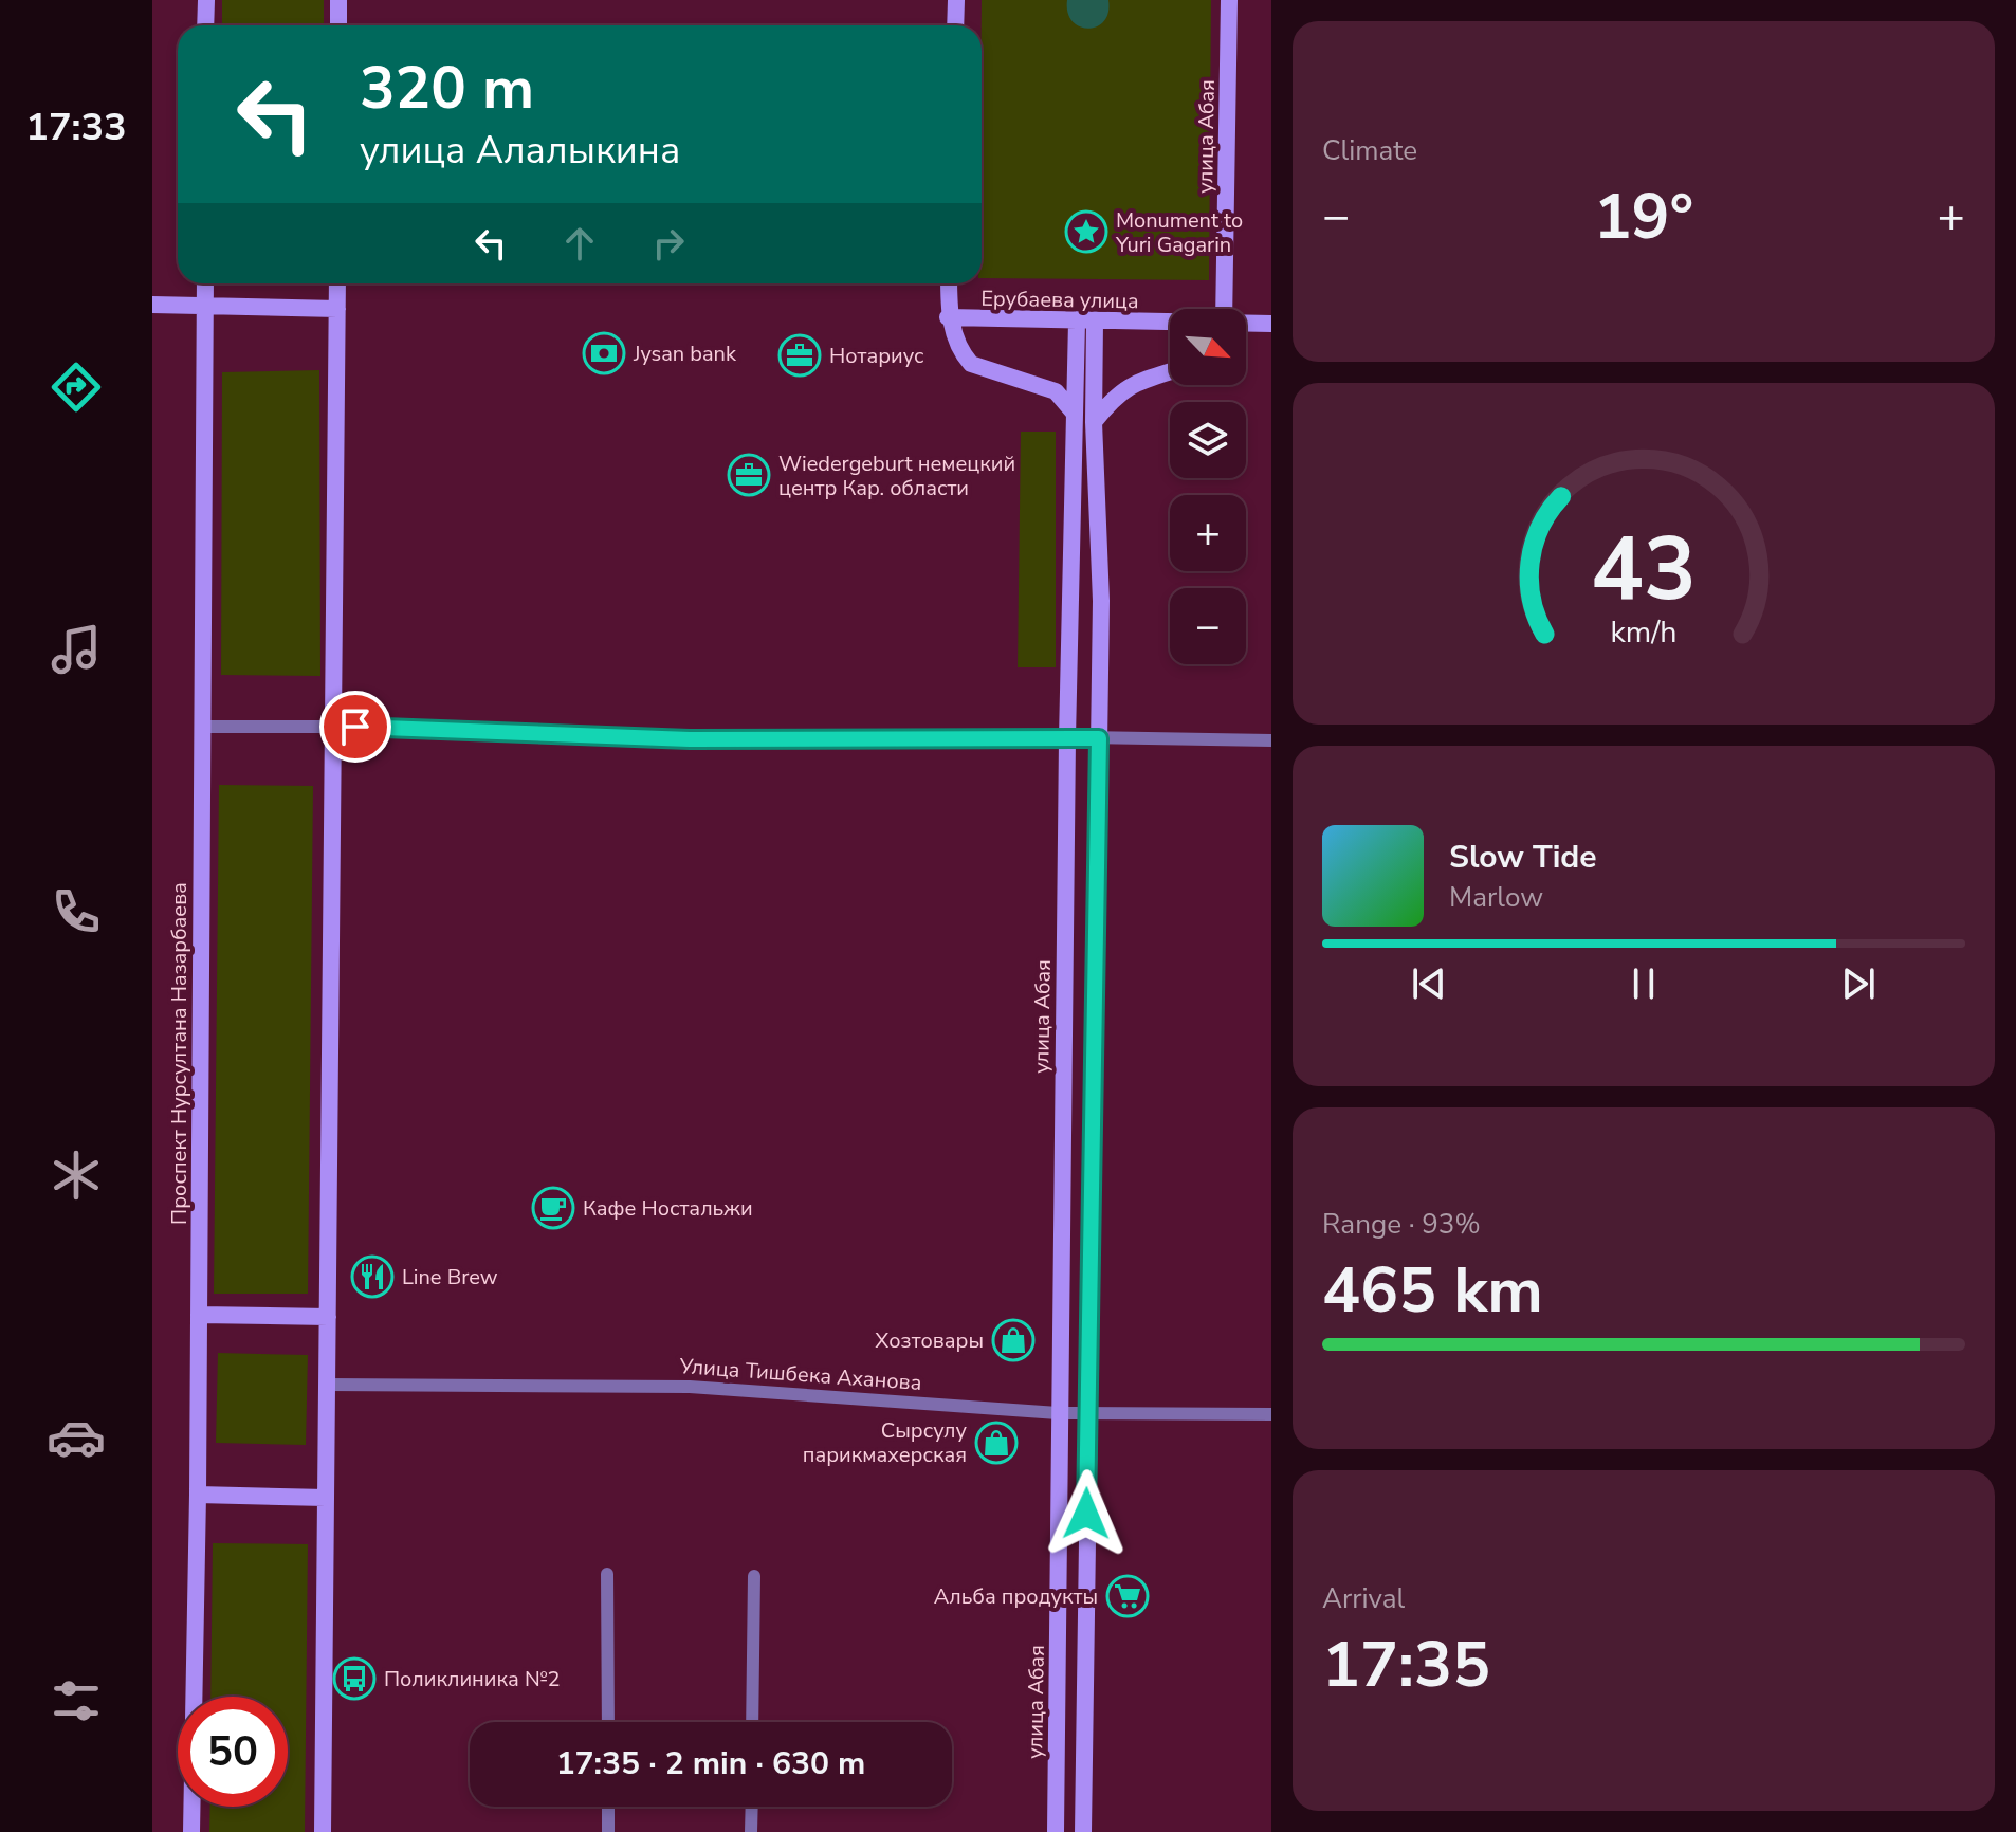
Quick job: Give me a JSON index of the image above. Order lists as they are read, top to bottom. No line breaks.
{"streets":{"main road":["улица Абая","Ерубаева улица","Проспект Нурсултана Назарбаева"],"street":["Улица Тишбека Аханова"]},"crossings":[["улица Абая","Ерубаева улица"],["улица Абая","Улица Тишбека Аханова"]],"places":{"place":["Monument to Yuri Gagarin"],"bank":["Jysan bank"],"office":["Нотариус","Wiedergeburt немецкий центр Кар. области"],"cafe":["Кафе Ностальжи"],"restaurant":["Line Brew"],"shop":["Хозтовары","Сырсулу парикмахерская"],"supermarket":["Альба продукты"],"bus stop":["Поликлиника №2"]},"north":"bottom right","page":{"tabs":"17:33","tile":["Climate",["Range · 93%","465 km"],["Arrival","17:35"]],"turn":["320 m","улица Алалыкина"],"heat":["−","19°","+"],"map_buttons":["+","−"],"song":["Slow Tide","Marlow"],"limit":"50","trip":"17:35 · 2 min · 630 m","gauge":["43","km/h"]}}
